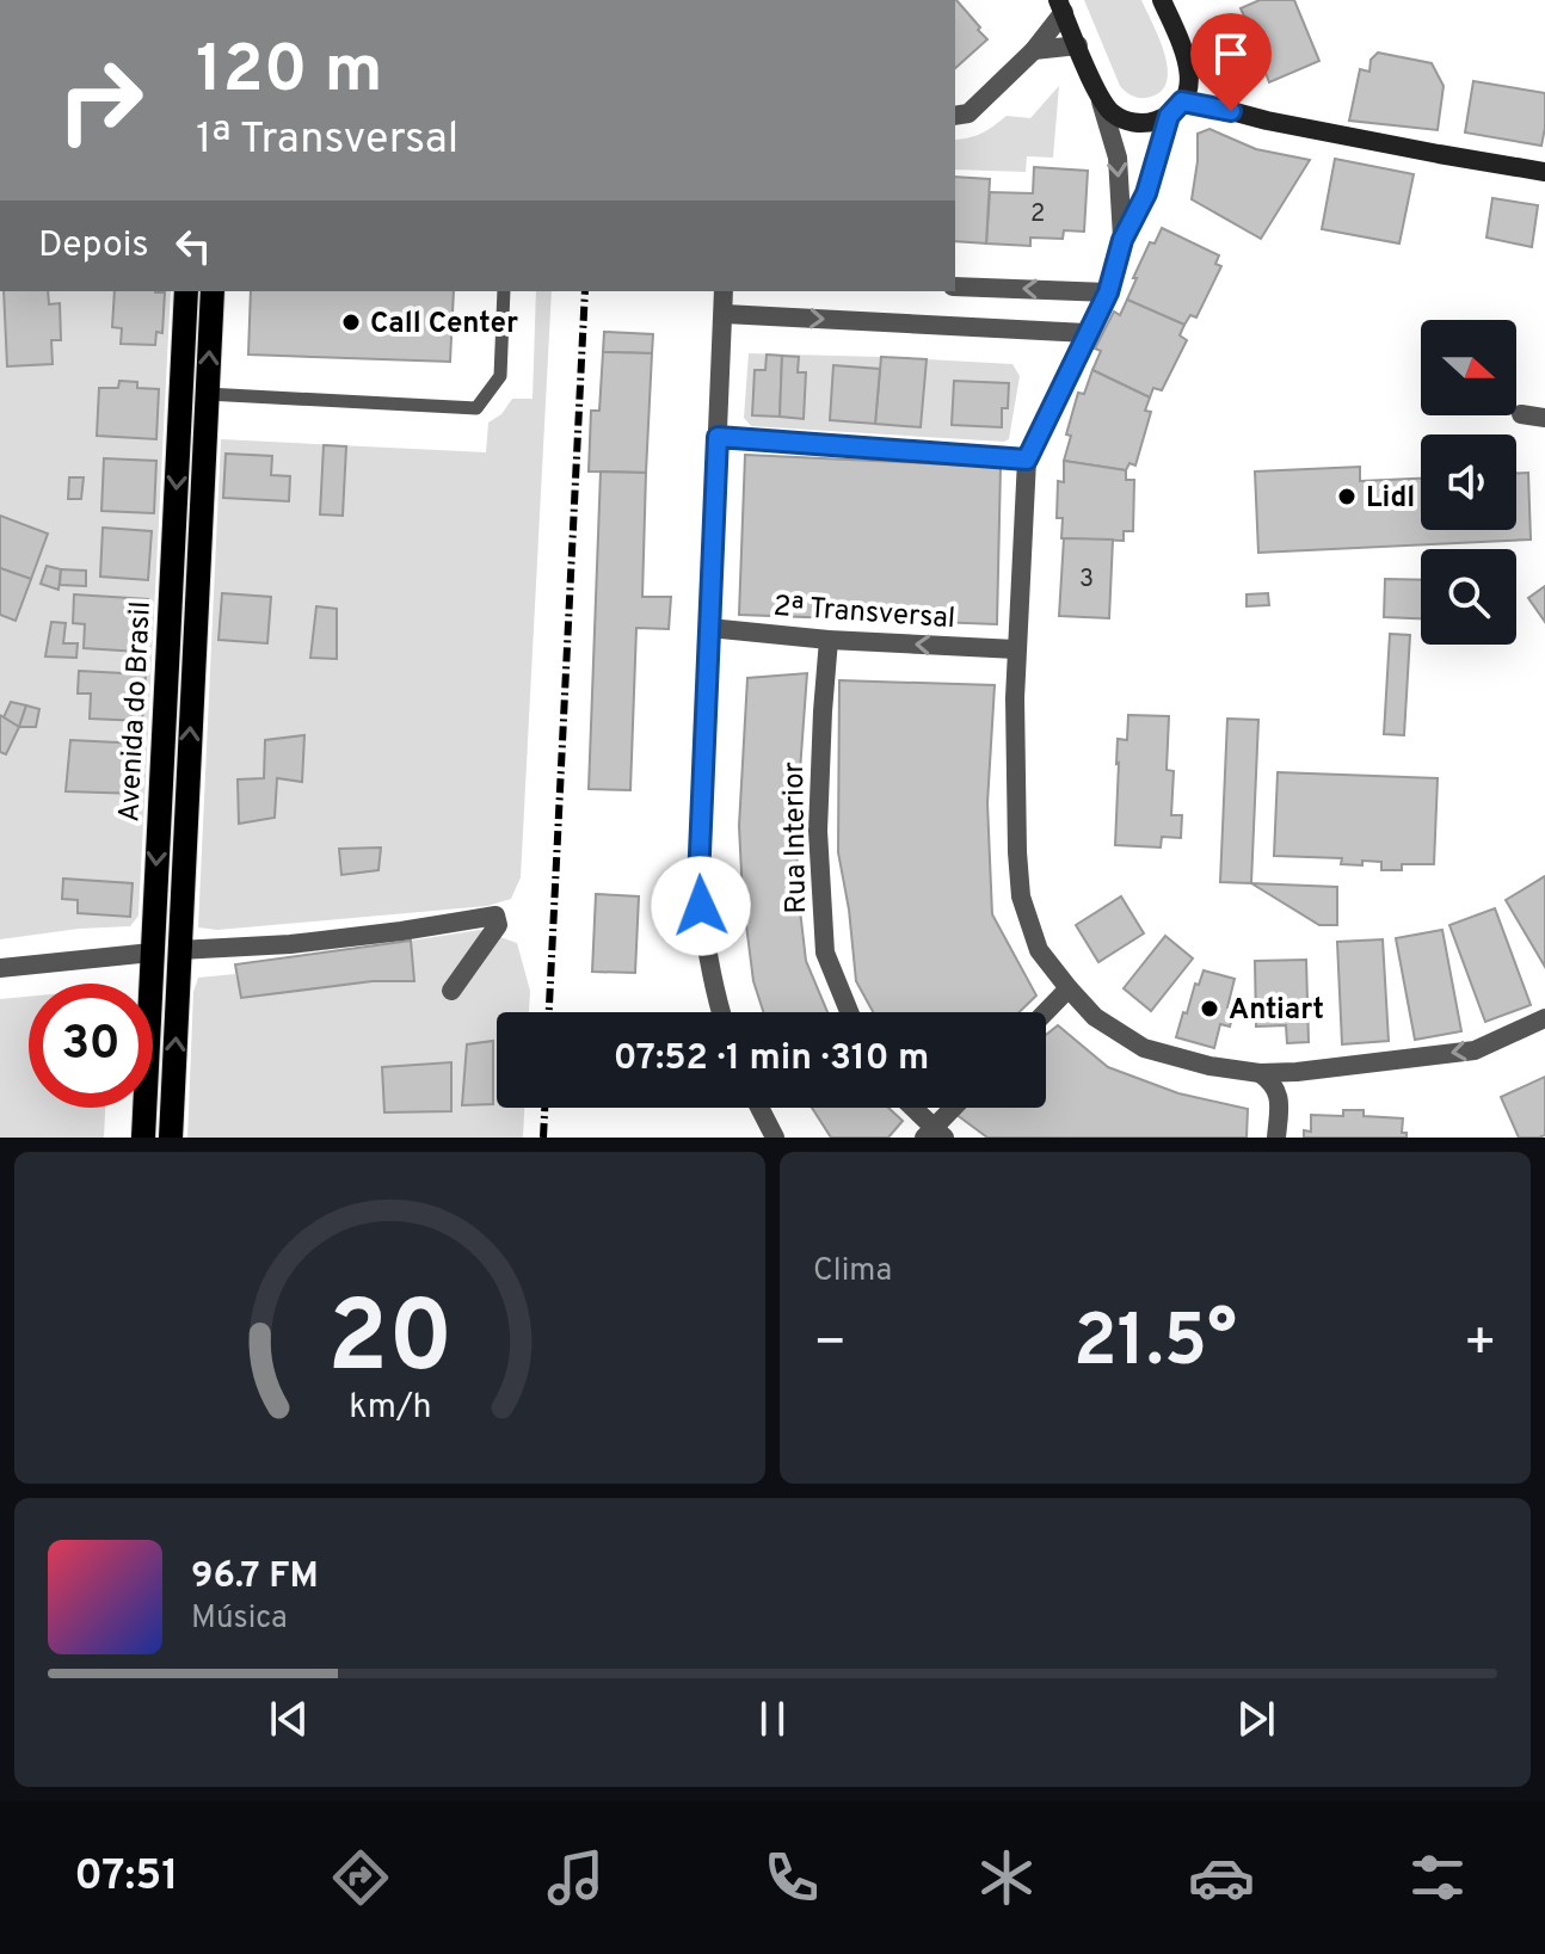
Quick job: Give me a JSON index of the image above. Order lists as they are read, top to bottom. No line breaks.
{"streets":{"main road":["Avenida do Brasil"],"street":["2ª Transversal","Rua Interior"]},"crossings":[["2ª Transversal","Rua Interior"]],"one_way":["2ª Transversal"],"places":["Call Center","Lidl","Antiart"],"house_numbers":["2","3"],"north":"right","page":{"turn":["120 m","1ª Transversal"],"then":"Depois","limit":"30","trip":"07:52 · 1 min · 310 m","tile":"Clima","heat":["−","21.5°","+"],"song":["96.7 FM","Música"],"tabs":"07:51","gauge":["20","km/h"]}}
